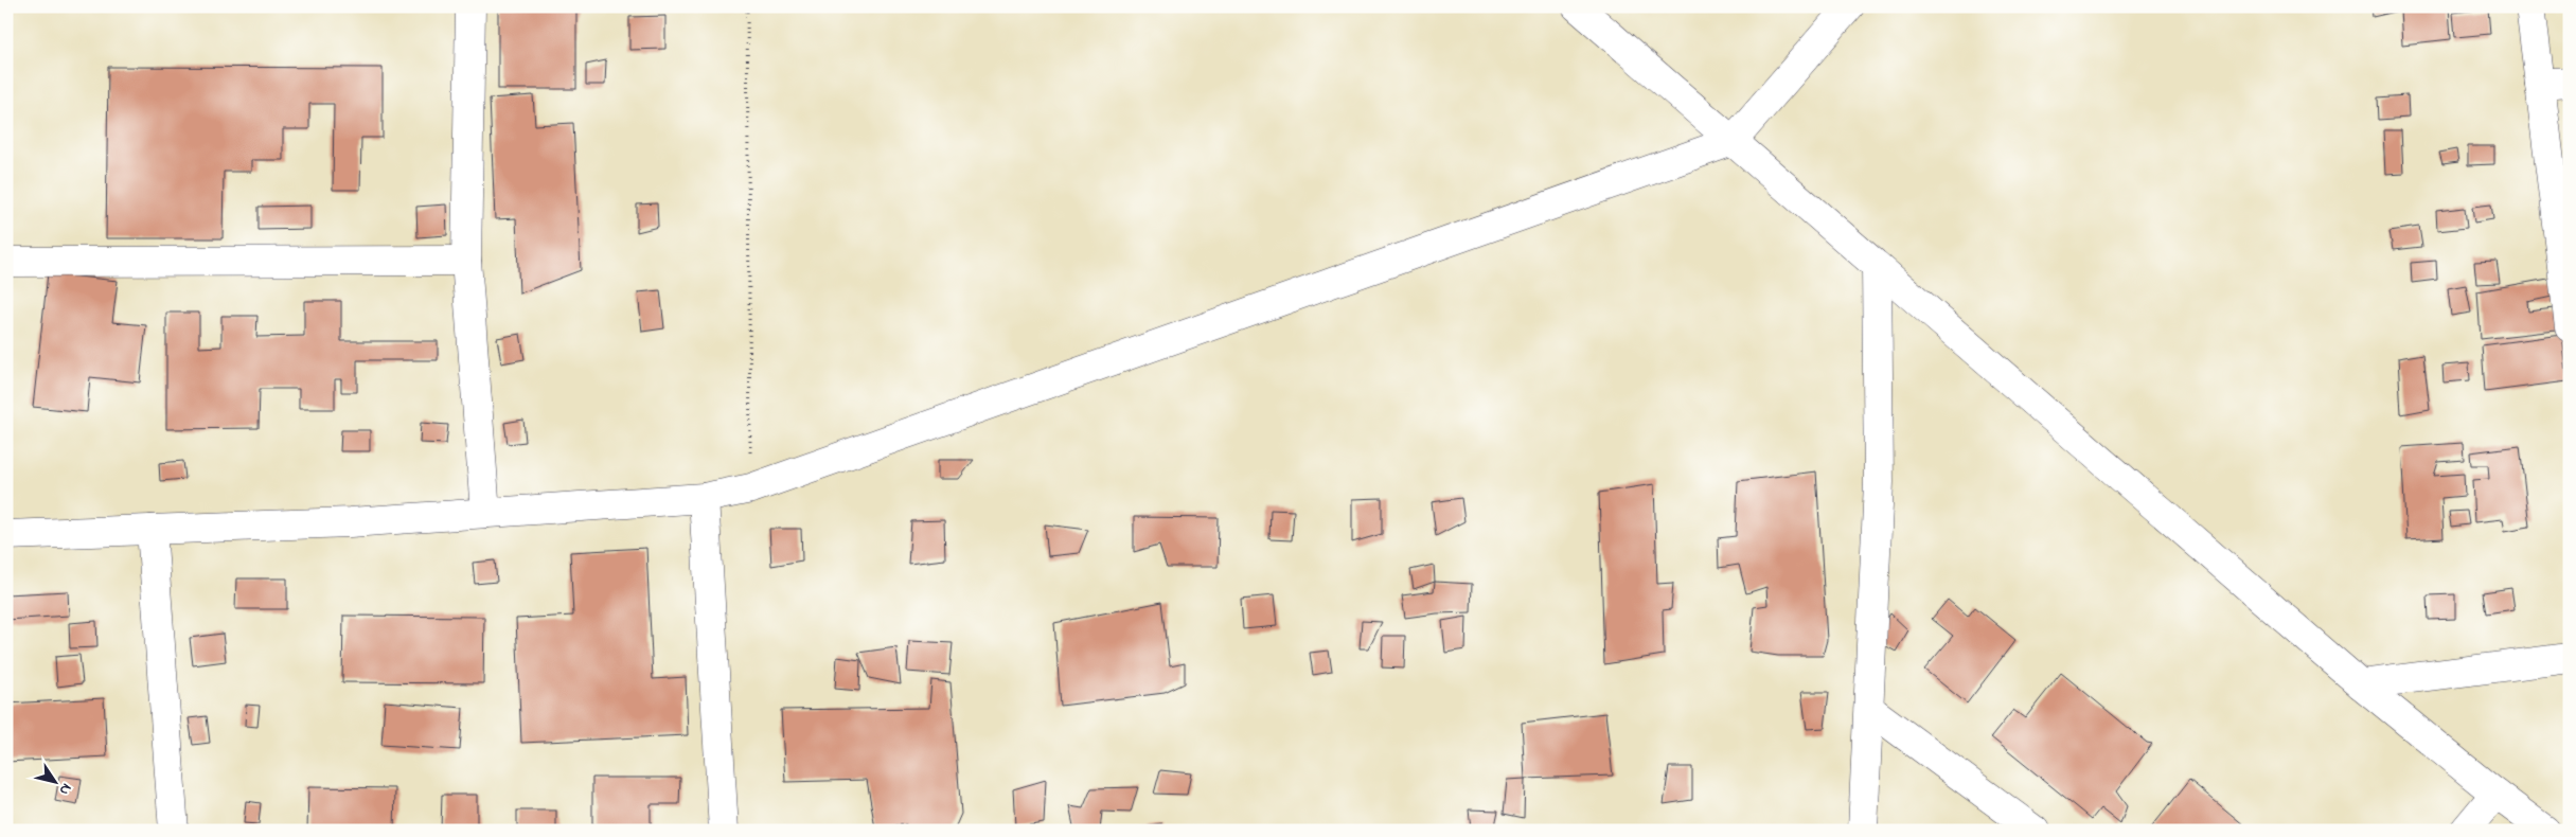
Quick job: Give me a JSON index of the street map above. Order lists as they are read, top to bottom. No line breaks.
{"north":"bottom right"}
